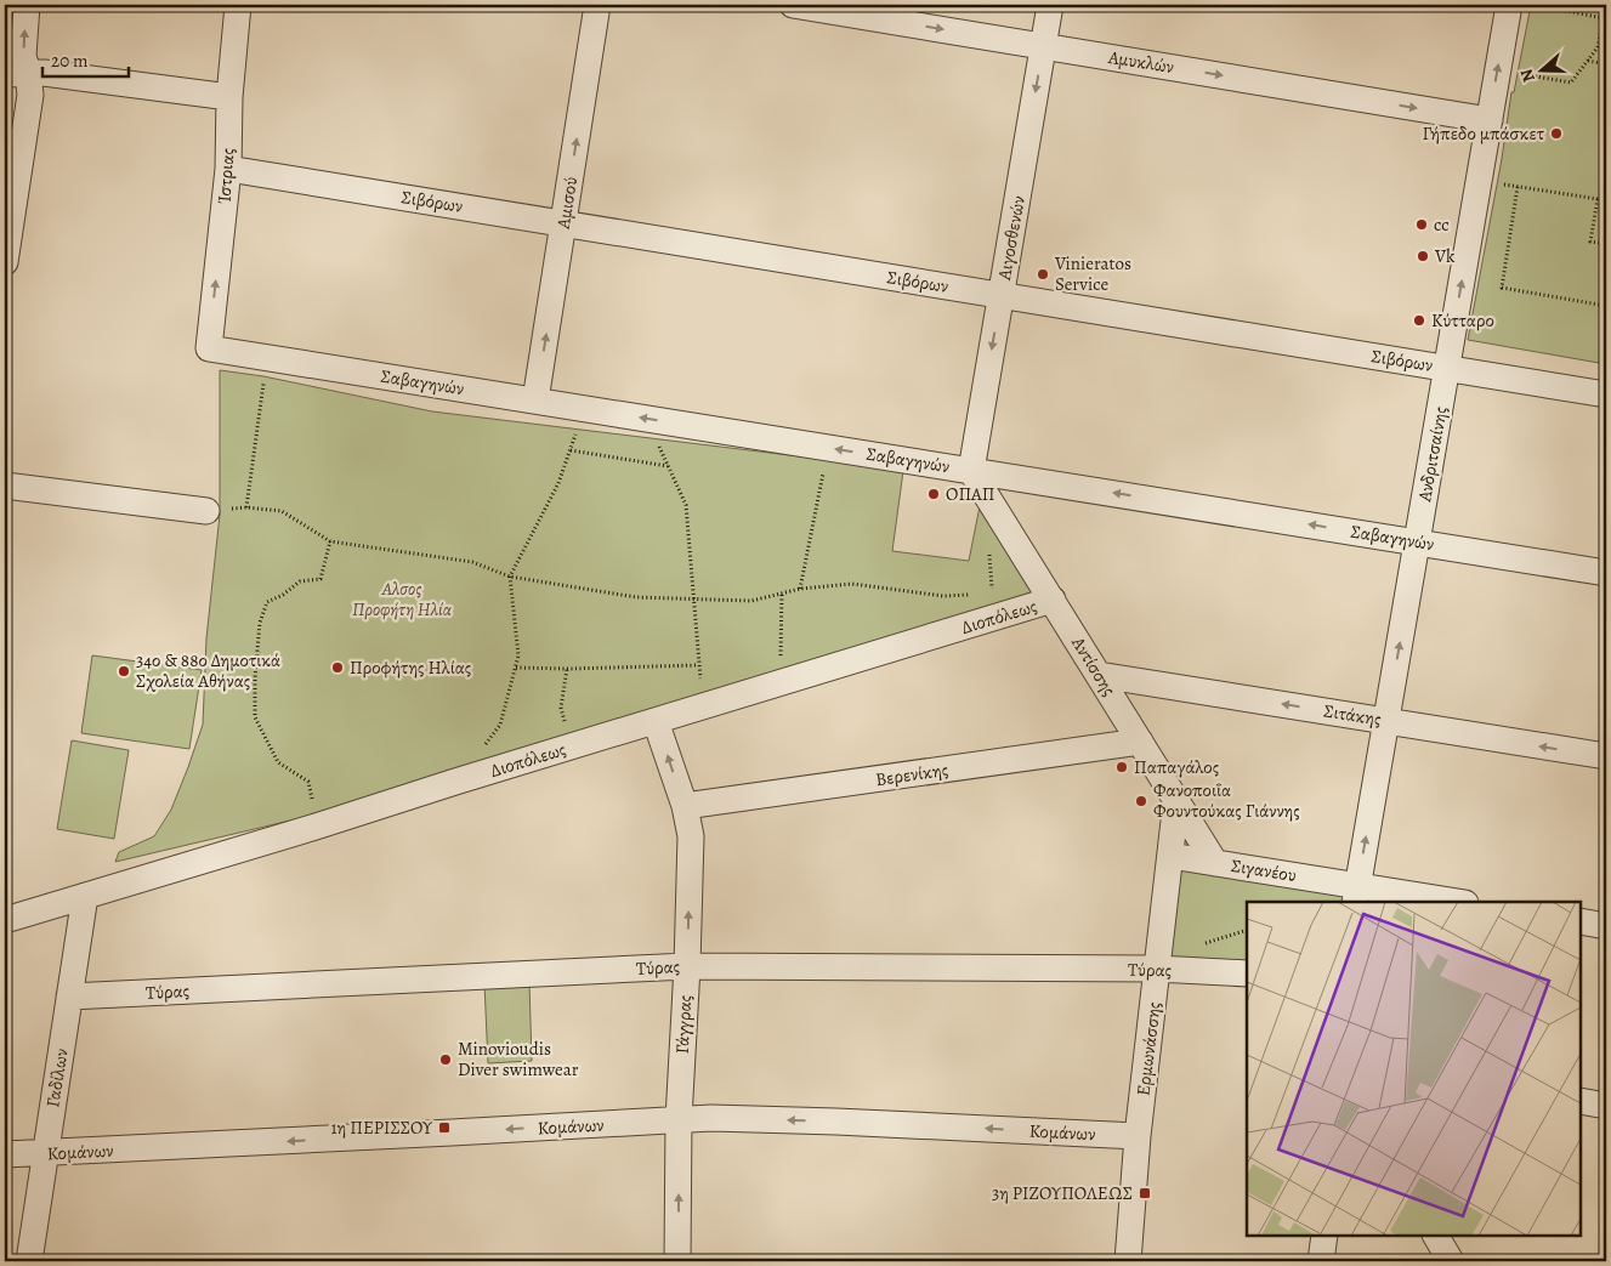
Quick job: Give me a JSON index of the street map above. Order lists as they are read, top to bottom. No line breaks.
{"streets":{"street":["Αμυκλών","Ίστριας","Σιβόρων","Αμισού","Αιγοσθενών","Σαβαγηνών","Ανδριτσαίνης","Διοπόλεως","Αντίσσης","Σιτάκης","Βερενίκης","Σιγανέου","Τύρας","Γάγγρας","Ερμωνάσσης","Γαδίλων","Κομάνων"]},"crossings":[["Αμυκλών","Αιγοσθενών"],["Αμυκλών","Ανδριτσαίνης"],["Ίστριας","Σιβόρων"],["Ίστριας","Σαβαγηνών"],["Σιβόρων","Αμισού"],["Σιβόρων","Αιγοσθενών"],["Σιβόρων","Ανδριτσαίνης"],["Αμισού","Σαβαγηνών"],["Αιγοσθενών","Σαβαγηνών"],["Αιγοσθενών","Αντίσσης"],["Σαβαγηνών","Ανδριτσαίνης"],["Σαβαγηνών","Αντίσσης"],["Ανδριτσαίνης","Σιτάκης"],["Ανδριτσαίνης","Σιγανέου"],["Διοπόλεως","Αντίσσης"],["Διοπόλεως","Γάγγρας"],["Διοπόλεως","Γαδίλων"],["Αντίσσης","Σιτάκης"],["Αντίσσης","Βερενίκης"],["Αντίσσης","Σιγανέου"],["Αντίσσης","Ερμωνάσσης"],["Βερενίκης","Γάγγρας"],["Σιγανέου","Ερμωνάσσης"],["Τύρας","Γάγγρας"],["Τύρας","Ερμωνάσσης"],["Τύρας","Γαδίλων"],["Γάγγρας","Κομάνων"],["Ερμωνάσσης","Κομάνων"],["Γαδίλων","Κομάνων"]],"one_way":["Αμυκλών","Αμισού","Αιγοσθενών","Σαβαγηνών","Ανδριτσαίνης","Σιτάκης","Γάγγρας","Κομάνων"],"parks":["Αλσος Προφήτη Ηλία"],"places":{"other":["Γήπεδο μπάσκετ","cc","Vk","Vinieratos Service","Κύτταρο","ΟΠΑΠ","Προφήτης Ηλίας","34ο & 88ο Δημοτικά Σχολεία Αθήνας","Παπαγάλος","Φανοποιΐα Φουντούκας Γιάννης","Minovioudis Diver swimwear"],"transit":["1η ΠΕΡΙΣΣΟΥ","3η ΡΙΖΟΥΠΟΛΕΩΣ"]},"scale_bar":"20 m","north":"left"}
